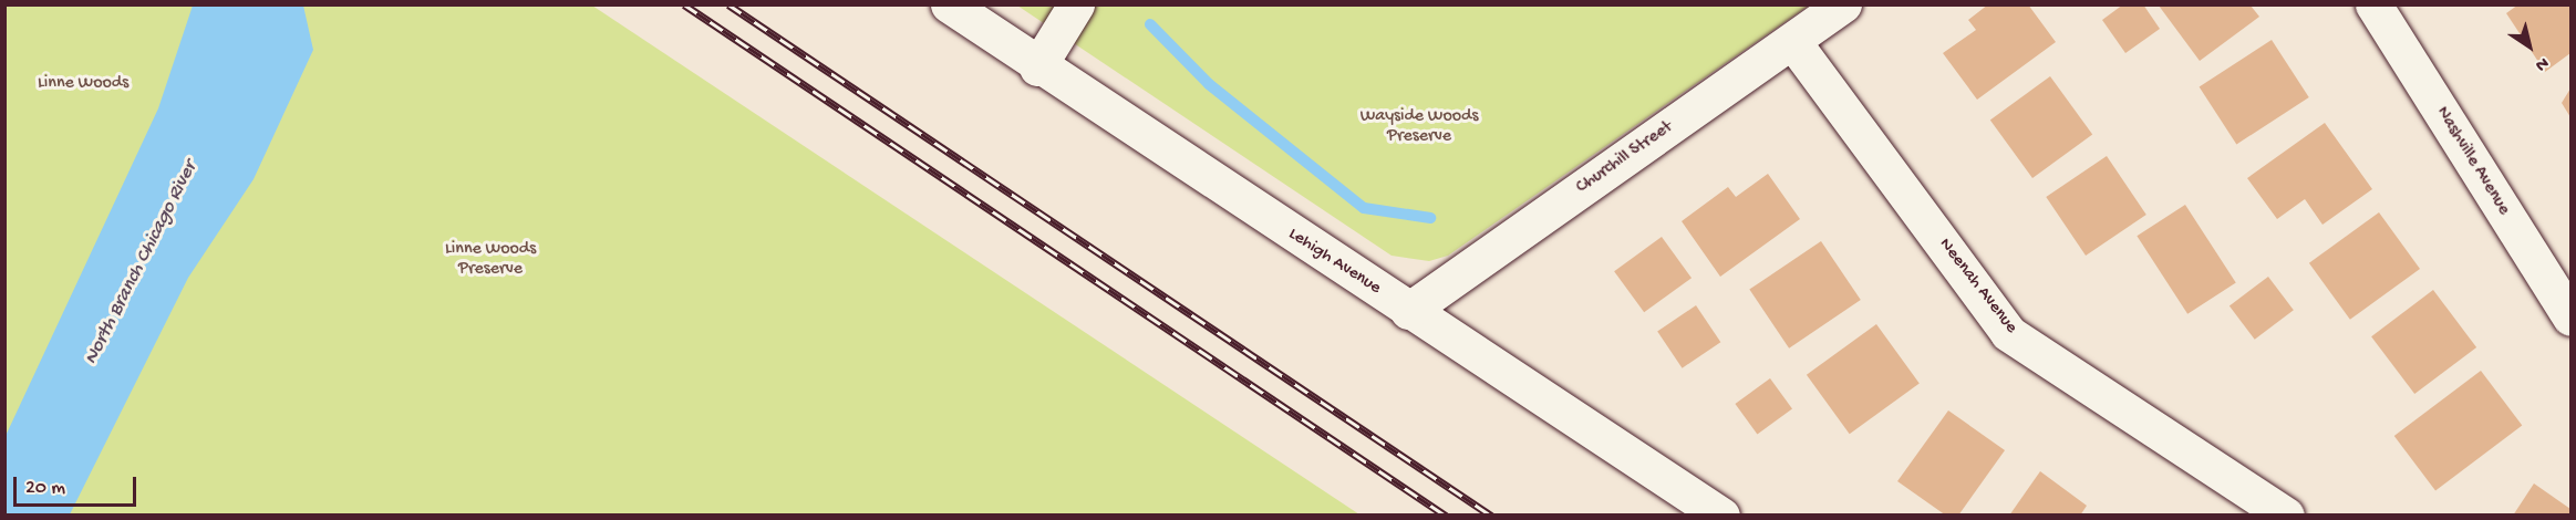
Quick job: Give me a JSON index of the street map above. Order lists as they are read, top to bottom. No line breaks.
{"streets":{"street":["Churchill Street","Nashville Avenue","Lehigh Avenue","Neenah Avenue"]},"crossings":[["Churchill Street","Lehigh Avenue"],["Churchill Street","Neenah Avenue"]],"water":["North Branch Chicago River"],"parks":["Linne Woods","Wayside Woods Preserve","Linne Woods Preserve"],"scale_bar":"20 m","north":"bottom right"}
